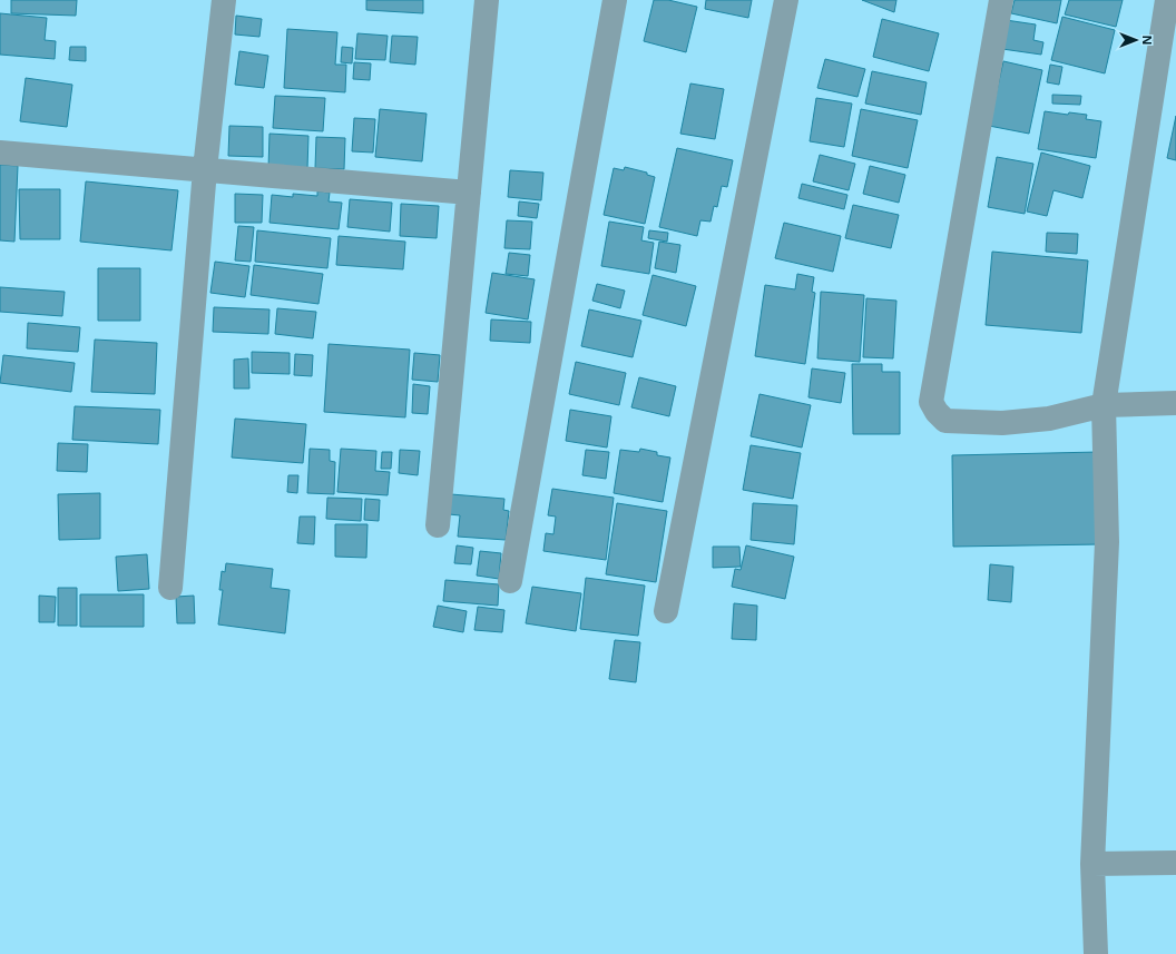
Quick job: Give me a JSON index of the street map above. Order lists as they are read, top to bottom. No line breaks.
{"north":"right"}
